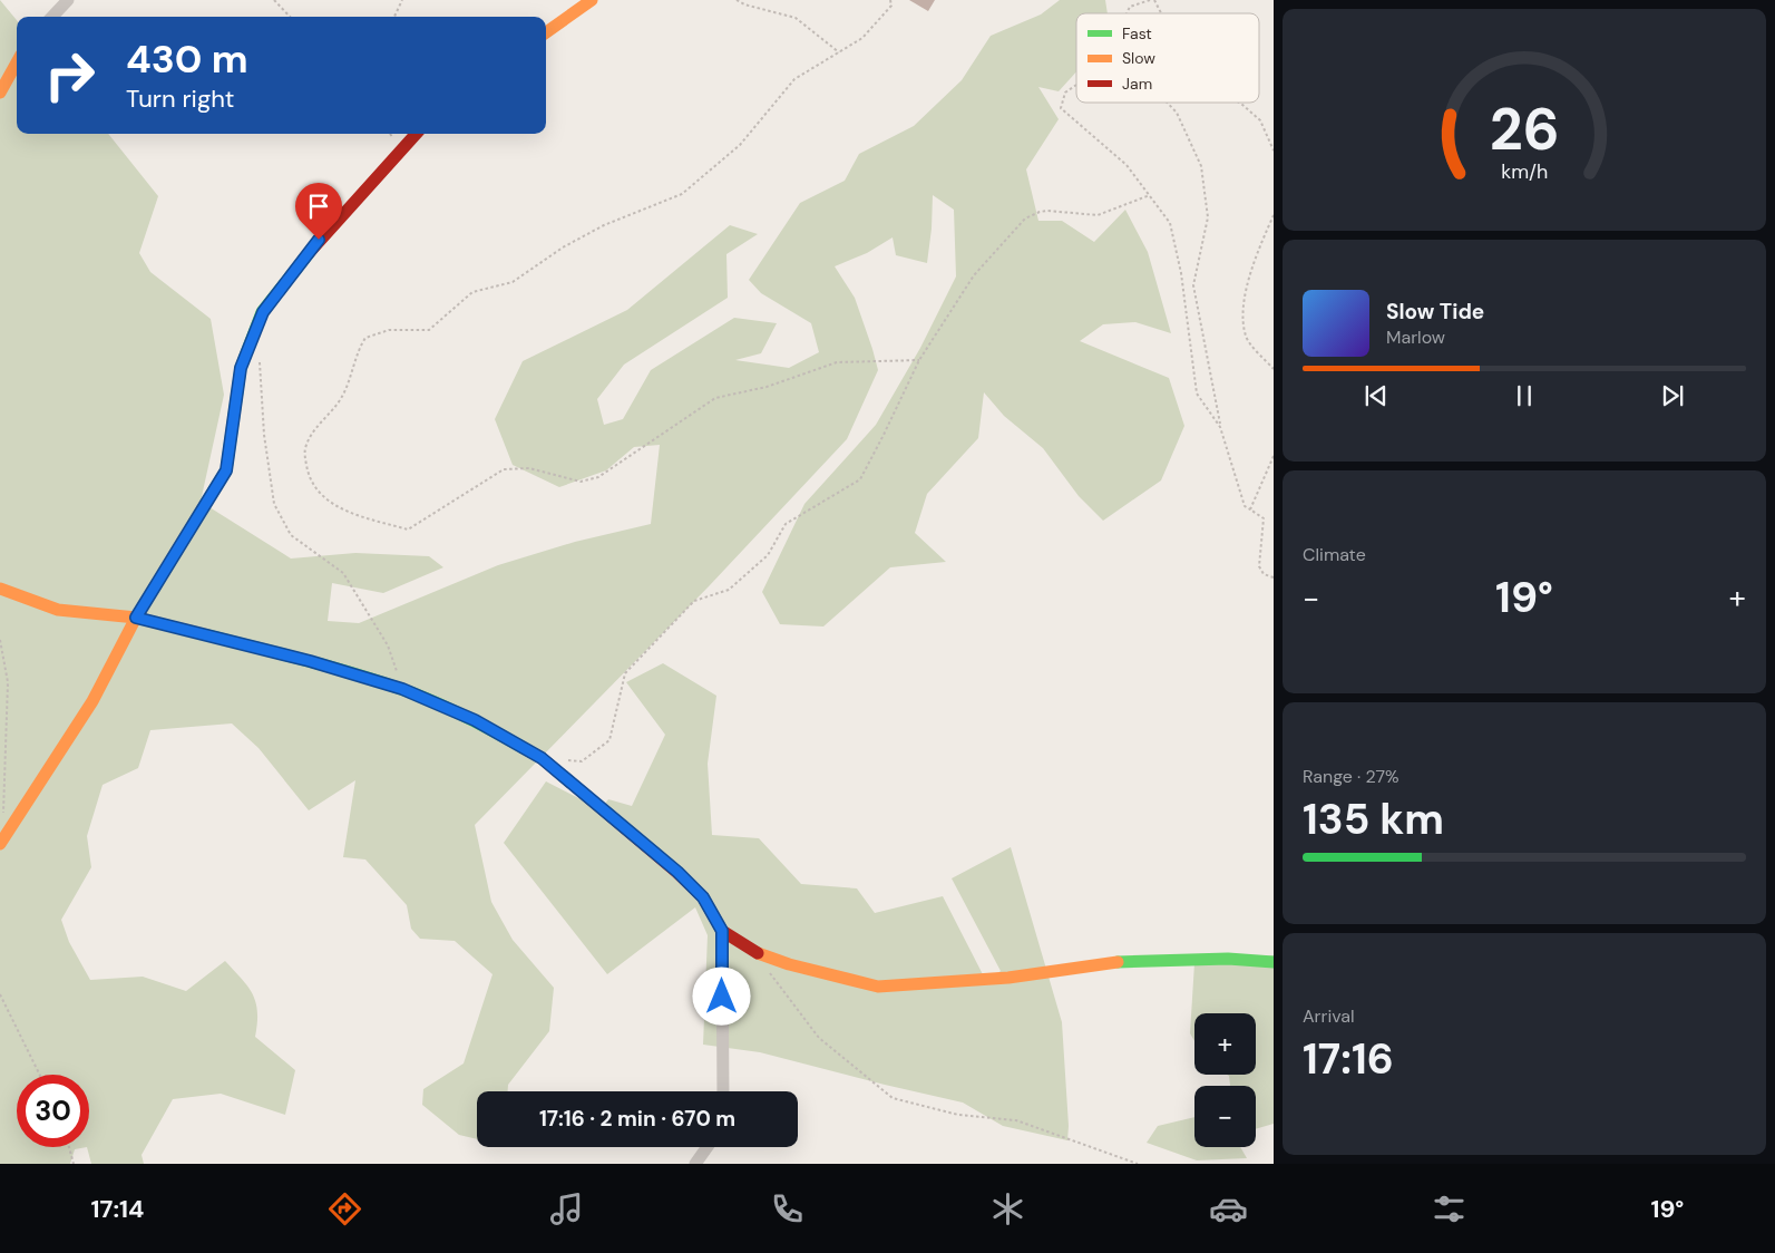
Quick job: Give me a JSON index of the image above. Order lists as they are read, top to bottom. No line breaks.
{"legend":["Fast","Slow","Jam"],"page":{"turn":["430 m","Turn right"],"song":["Slow Tide","Marlow"],"tile":["Climate",["Range · 27%","135 km"],["Arrival","17:16"]],"heat":["−","19°","+"],"map_buttons":["+","−"],"limit":"30","trip":"17:16 · 2 min · 670 m","tabs":["17:14","19°"],"gauge":["26","km/h"]}}
